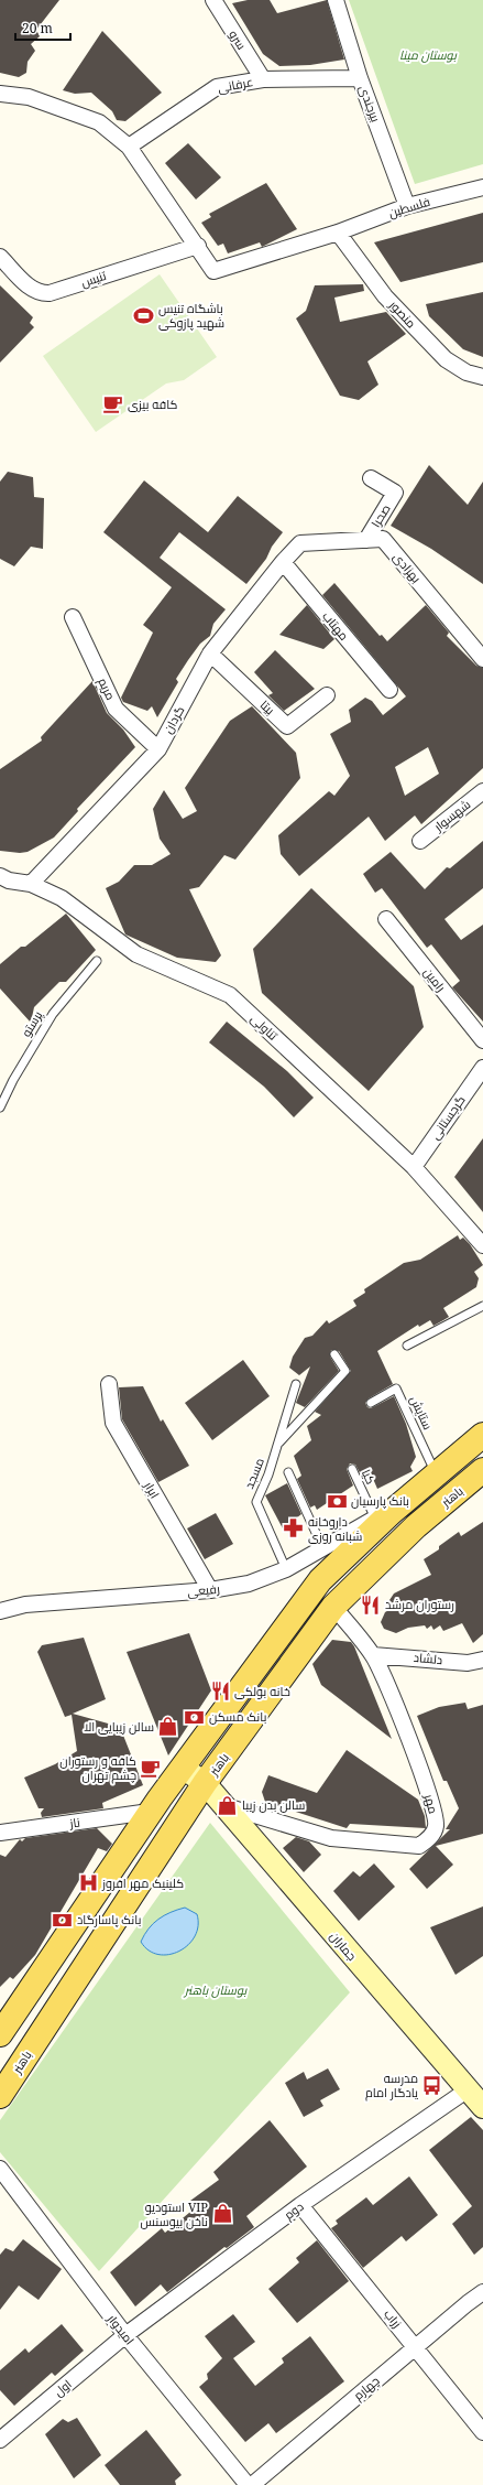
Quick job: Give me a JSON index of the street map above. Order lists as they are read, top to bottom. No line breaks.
{"streets":{"main road":["باهنر","جماران"],"street":["سرو","عرفانی","بیرجندی","فلسطین","تنیس","منصور","صحرا","بهزادی","مهتاب","مریم","بیتا","گردان","شهسوار","رامین","تناولی","گرجستانی","ابرار","رفیعی","دلشاد","مهر","ناز","دوم","زراب","امیدوار","اول","چهارم"],"lane":["پرستو","ستایش","مسجد","کیا"]},"crossings":[["سرو","عرفانی"],["عرفانی","بیرجندی"],["بیرجندی","فلسطین"],["فلسطین","تنیس"],["فلسطین","منصور"],["صحرا","بهزادی"],["بهزادی","گردان"],["مهتاب","گردان"],["مریم","گردان"],["بیتا","گردان"],["گردان","تناولی"],["تناولی","گرجستانی"],["مسجد","رفیعی"],["کیا","رفیعی"],["ابرار","رفیعی"],["باهنر","مهر"],["باهنر","جماران"],["دلشاد","مهر"],["مهر","جماران"],["جماران","دوم"],["دوم","زراب"],["دوم","امیدوار"],["دوم","اول"],["زراب","چهارم"],["امیدوار","اول"]],"parks":["بوستان مینا","بوستان باهنر"],"places":{"sports":["باشگاه تنیس شهید پازوکی"],"cafe":["کافه بیزی","کافه و رستوران چشم تهران"],"bank":["بانک پارسیان","بانک مسکن","بانک پاسارگاد"],"pharmacy":["داروخانه شبانه روزی"],"restaurant":["رستوران مرشد","خانه بولکی"],"shop":["سالن زیبایی الا","سالن بدن زیبا","استودیو VIP ناخن بیوسنس"],"hospital":["کلینیک مهر افروز"],"bus stop":["مدرسه یادگار امام"]},"scale_bar":"20 m"}
